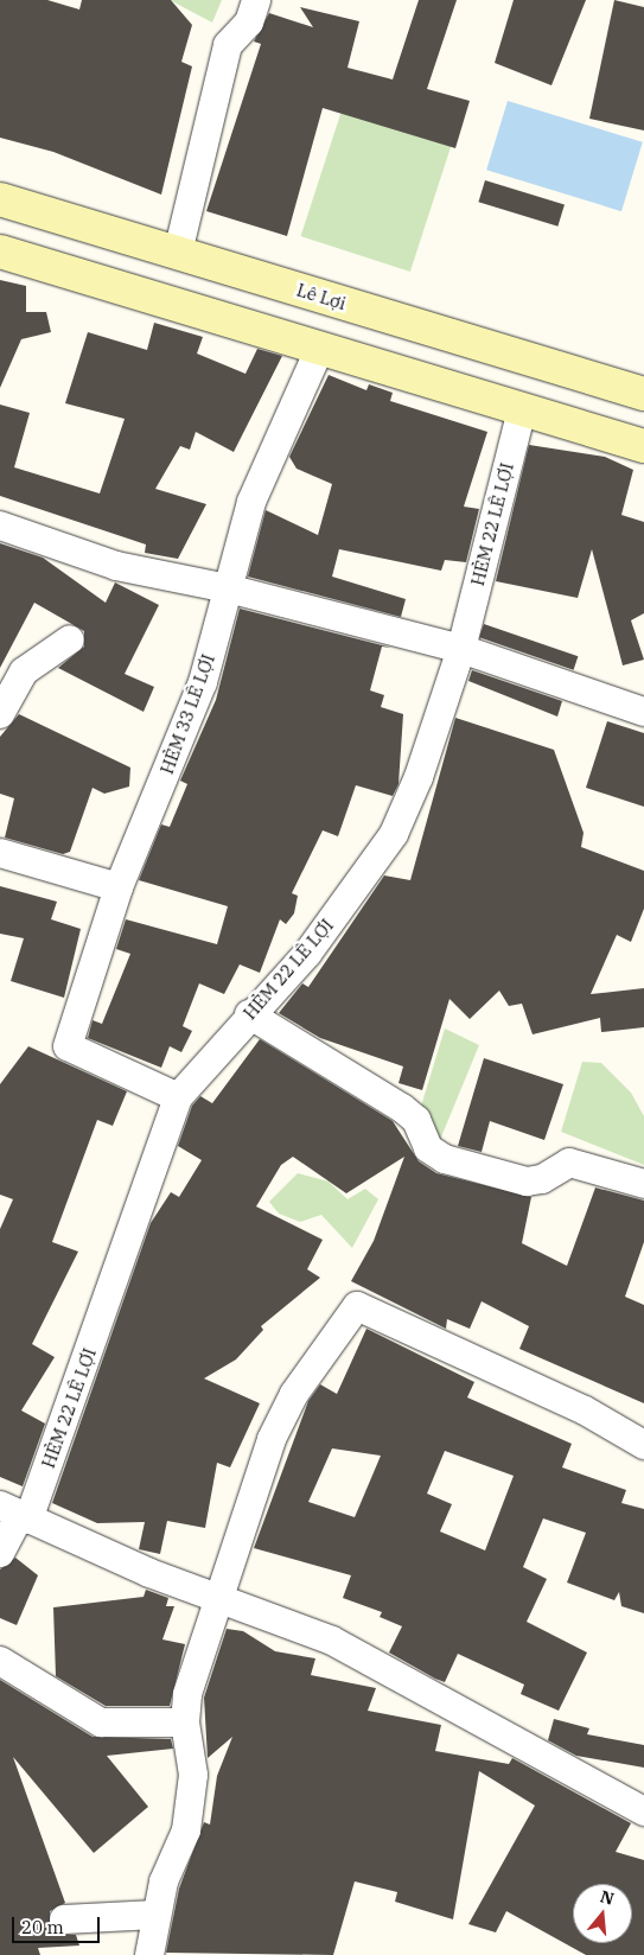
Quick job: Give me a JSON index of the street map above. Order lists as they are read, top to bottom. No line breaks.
{"streets":{"main road":["Lê Lợi"],"street":["HẺM 22 LÊ LỢI","HẺM 33 LÊ LỢI"]},"crossings":[["HẺM 22 LÊ LỢI","HẺM 33 LÊ LỢI"]],"scale_bar":"20 m","north":"top"}
